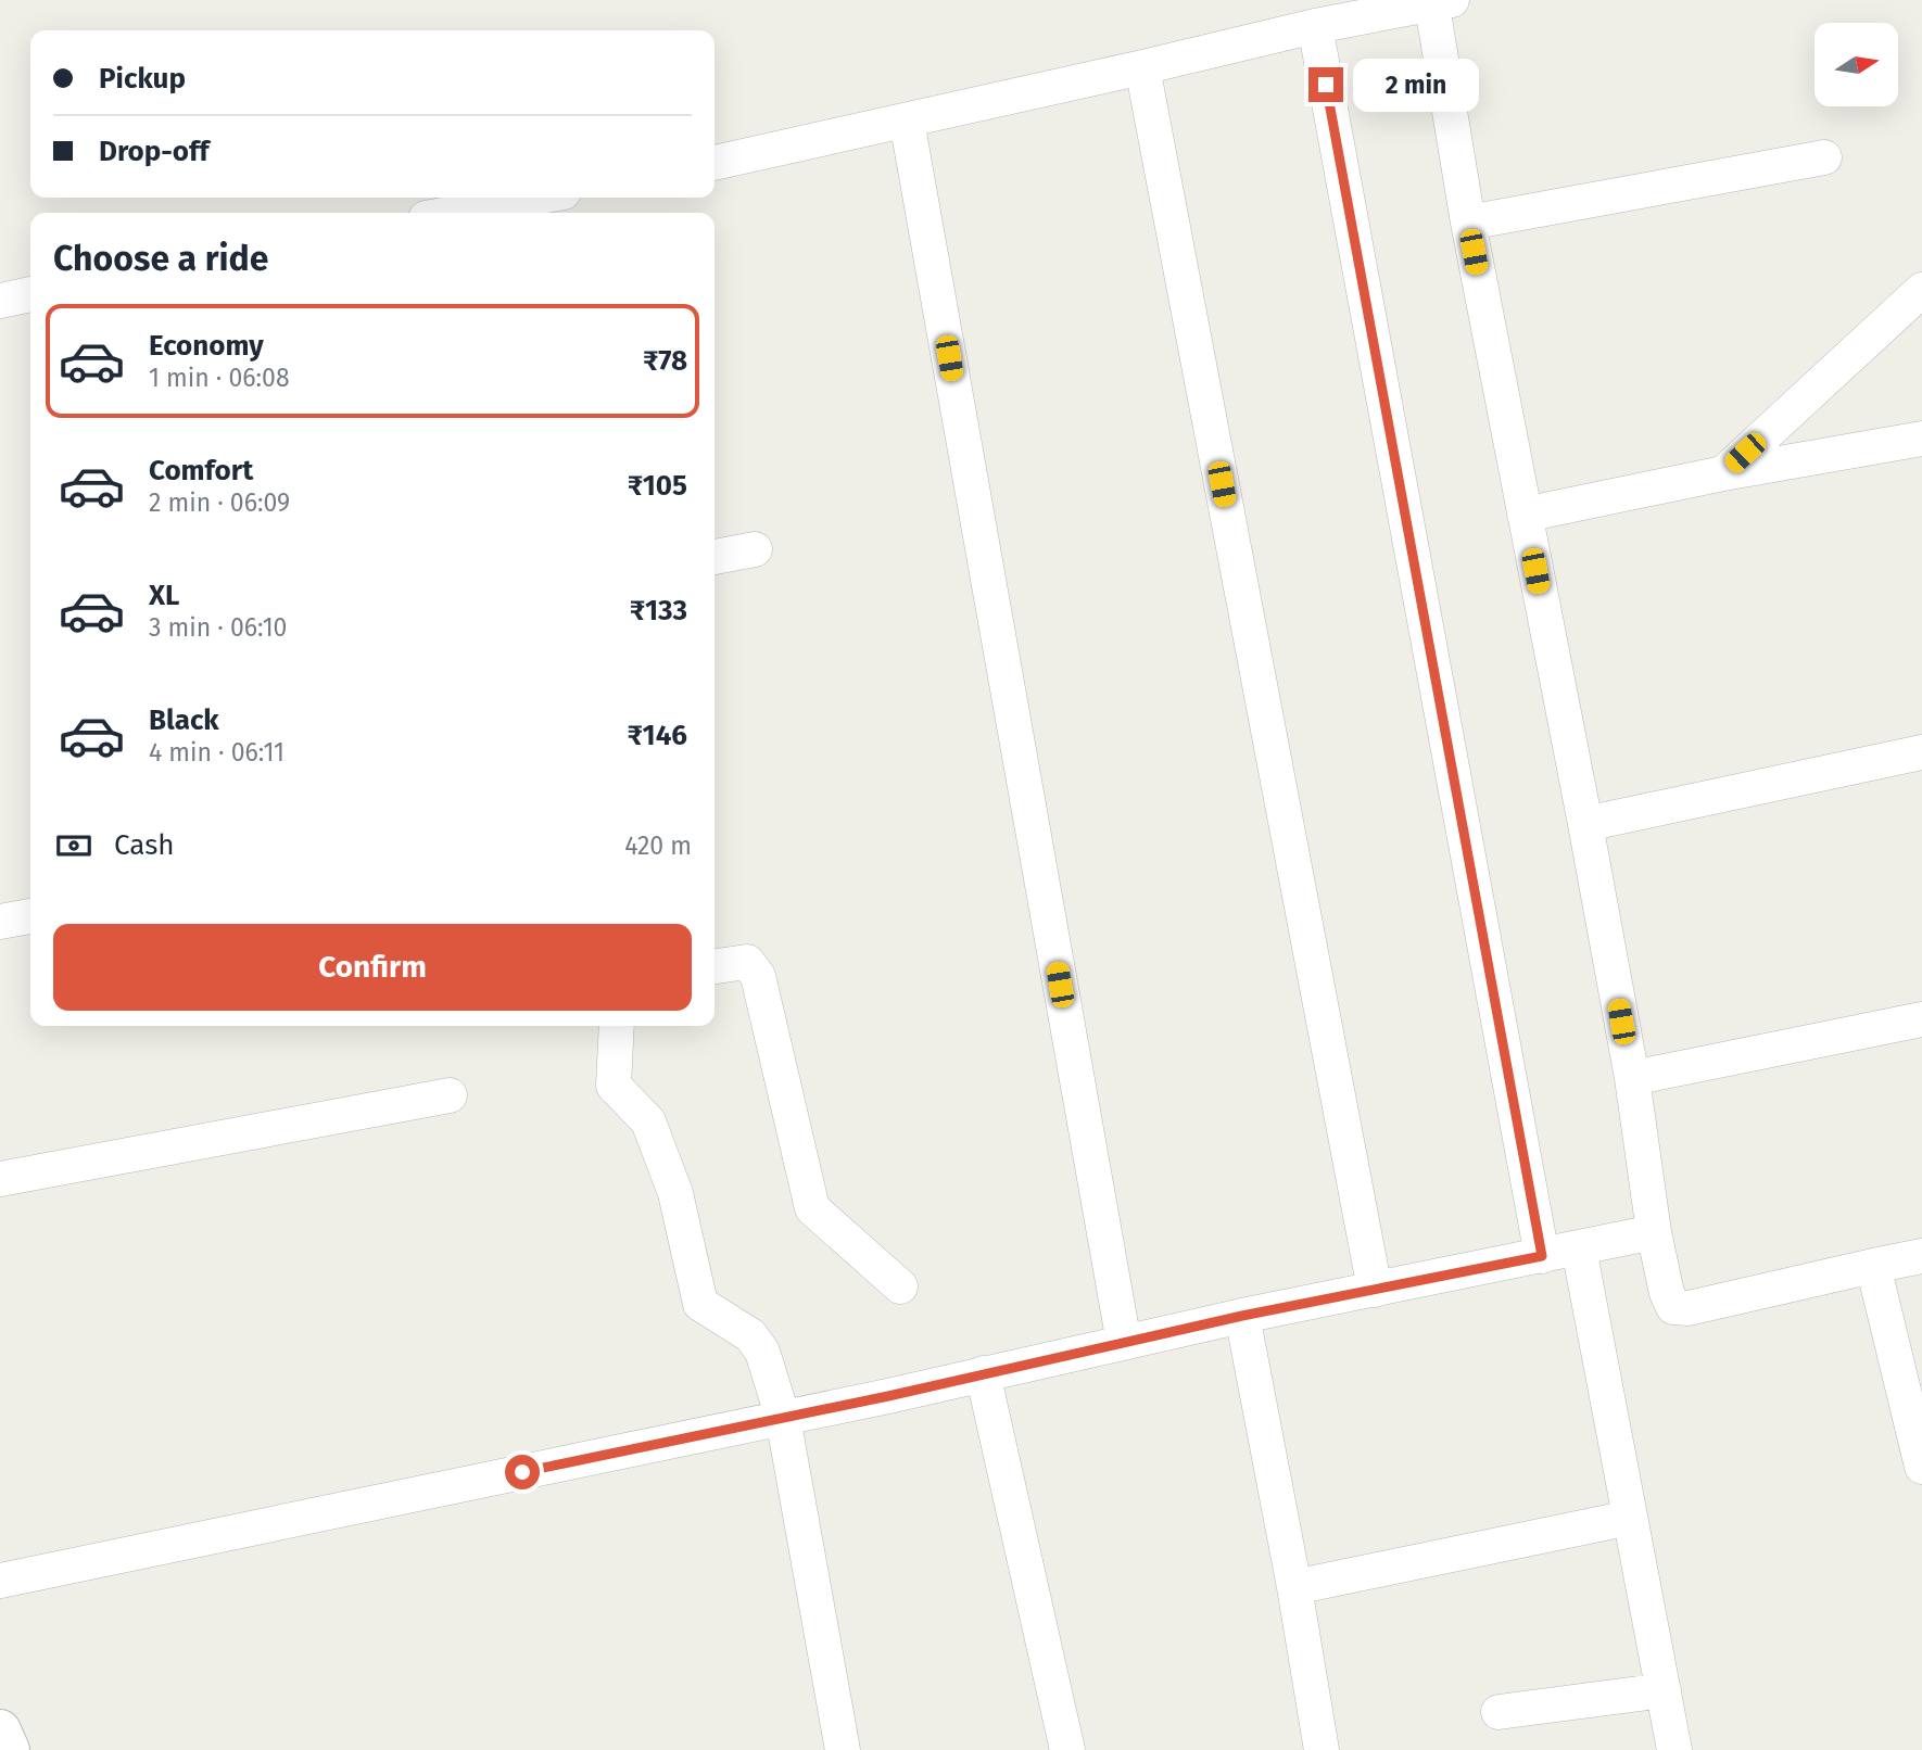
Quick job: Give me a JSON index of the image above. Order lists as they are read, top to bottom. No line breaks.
{"north":"right","page":{"banner":["Pickup","Drop-off"],"bubble":"2 min","heading":"Choose a ride","list":[{"name":"Economy","note":"1 min · 06:08","value":"₹78"},{"name":"Comfort","note":"2 min · 06:09","value":"₹105"},{"name":"XL","note":"3 min · 06:10","value":"₹133"},{"name":"Black","note":"4 min · 06:11","value":"₹146"}],"pay":["Cash","420 m"],"buttons":"Confirm"}}
